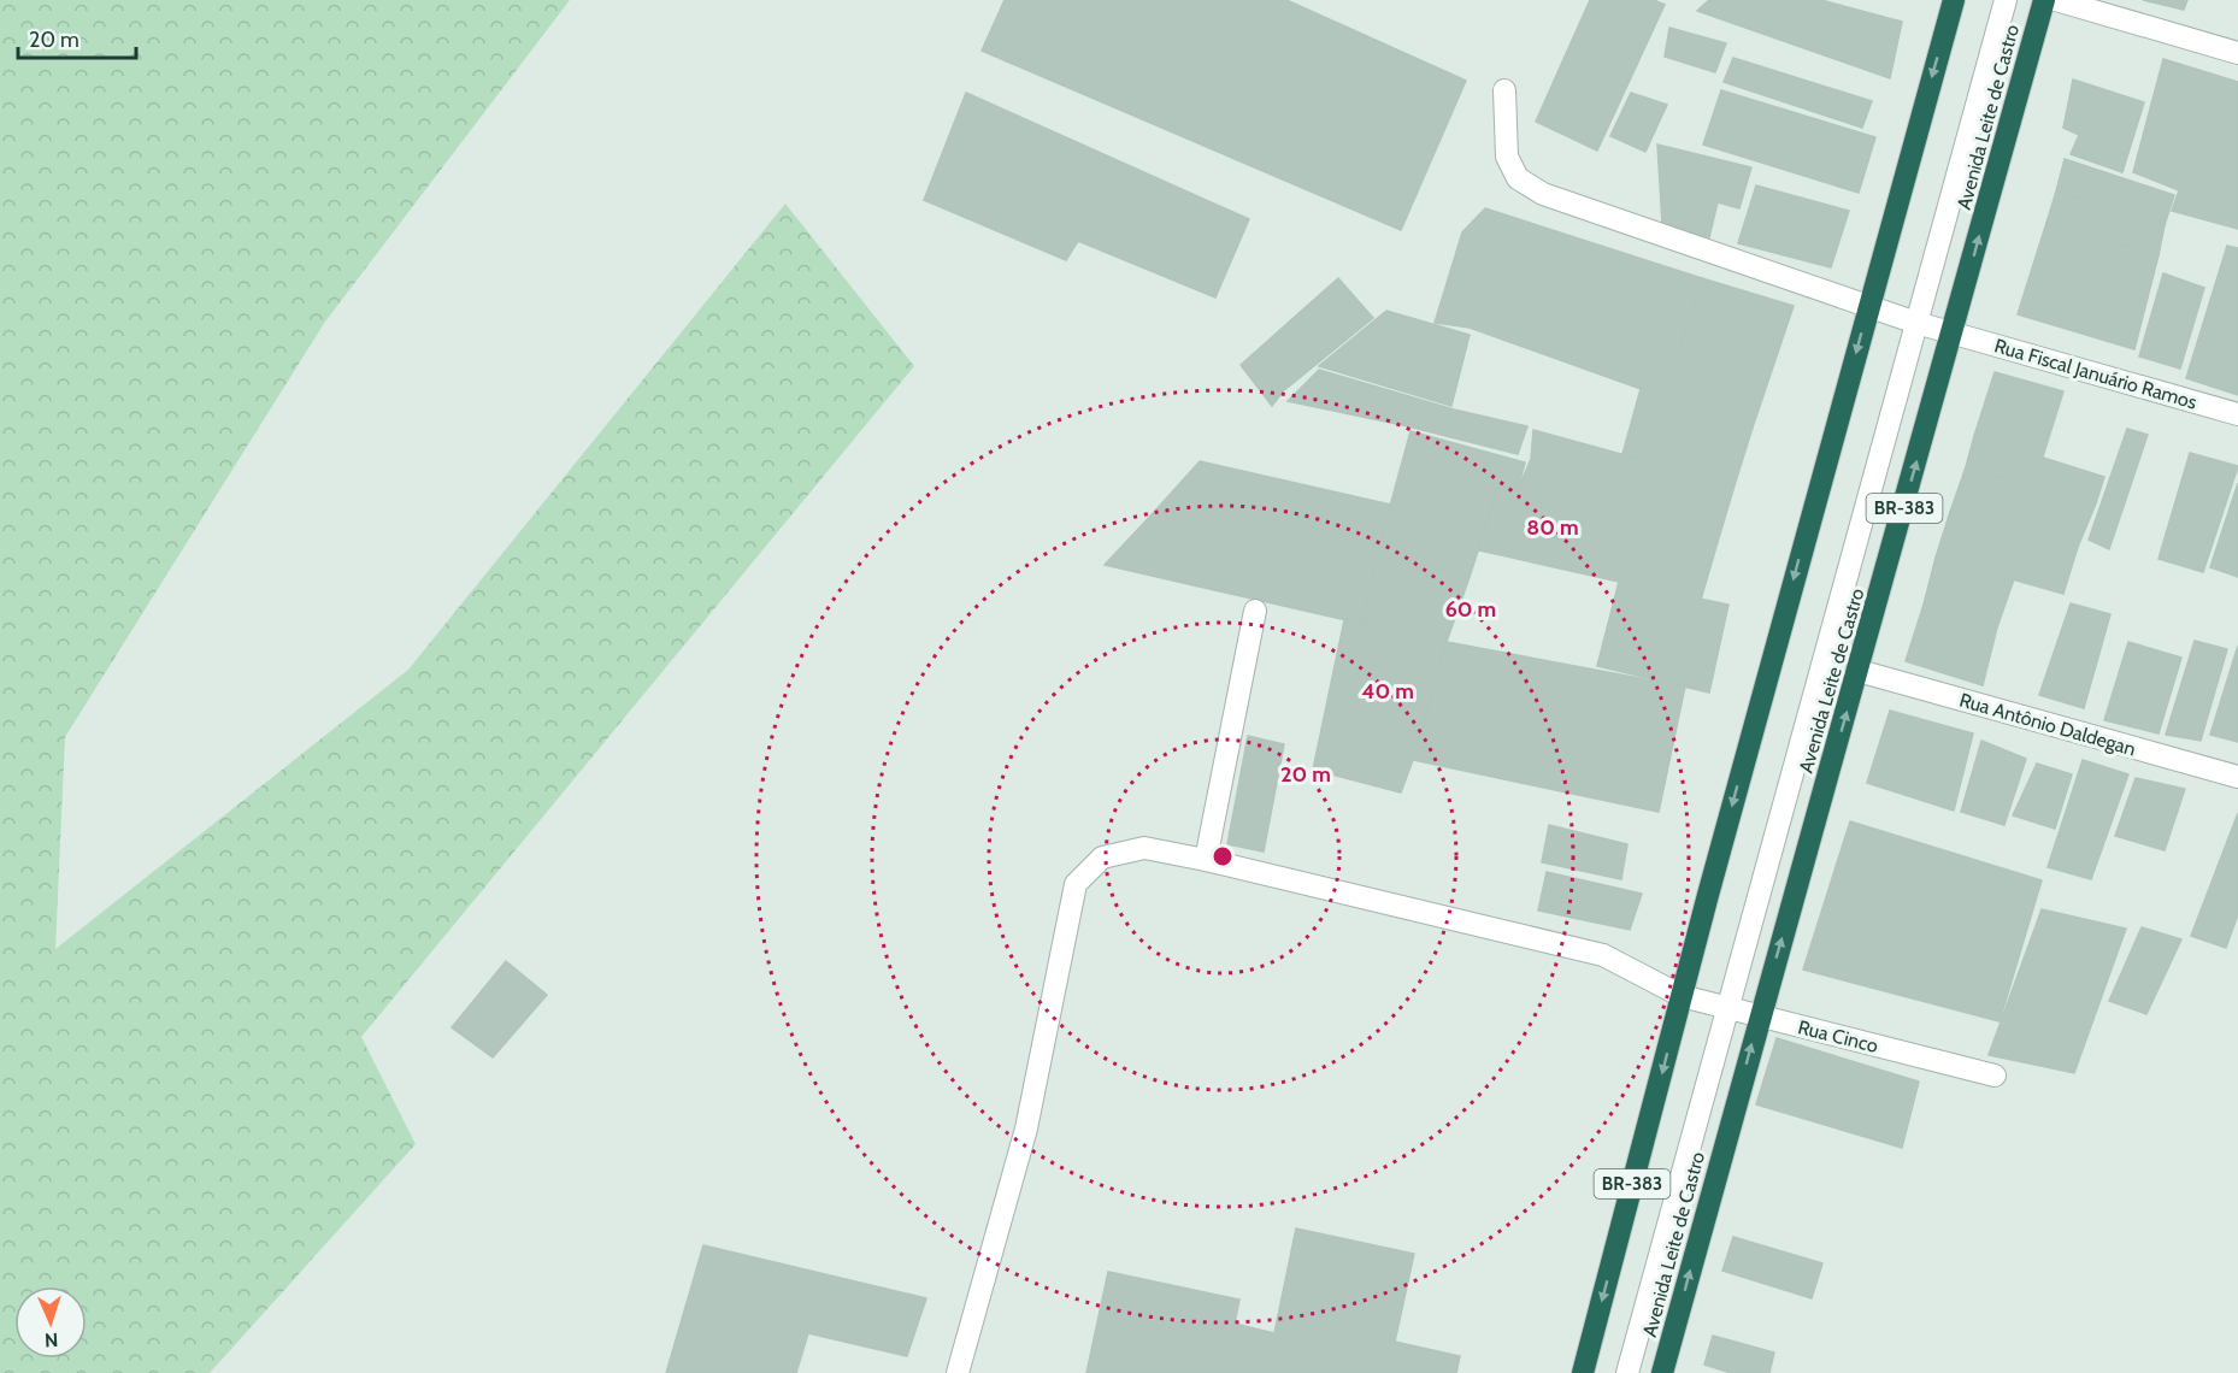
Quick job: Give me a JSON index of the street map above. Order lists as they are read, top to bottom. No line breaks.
{"streets":{"highway":["Avenida Leite de Castro","BR-383"],"street":["Rua Fiscal Januário Ramos","Rua Antônio Daldegan","Rua Cinco"]},"crossings":[["Avenida Leite de Castro","Rua Fiscal Januário Ramos"],["Avenida Leite de Castro","Rua Antônio Daldegan"],["Avenida Leite de Castro","Rua Cinco"],["Rua Fiscal Januário Ramos","BR-383"],["BR-383","Rua Cinco"]],"scale_bar":"20 m","north":"bottom","rings":["80 m","60 m","40 m","20 m"]}
